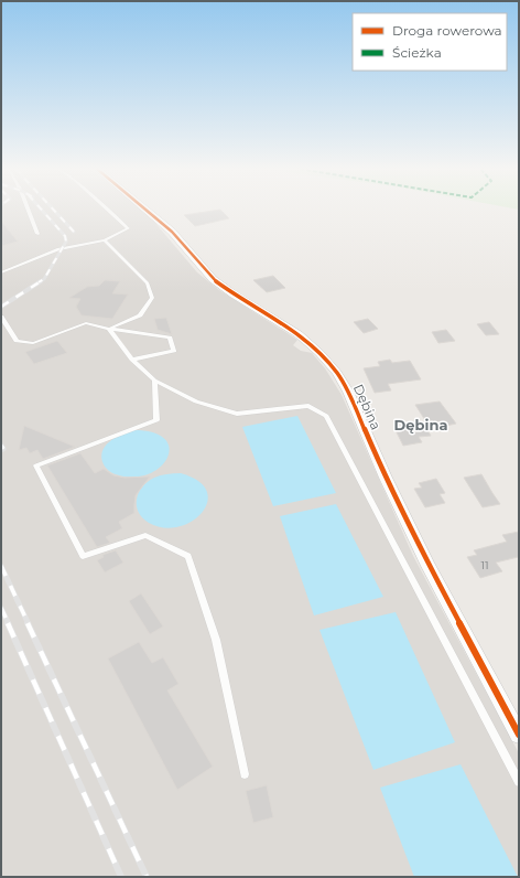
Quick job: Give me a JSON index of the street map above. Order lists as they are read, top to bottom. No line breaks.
{"streets":{"street":["Dębina"]},"districts":["Dębina"],"house_numbers":["11"],"legend":["Droga rowerowa","Ścieżka"]}
